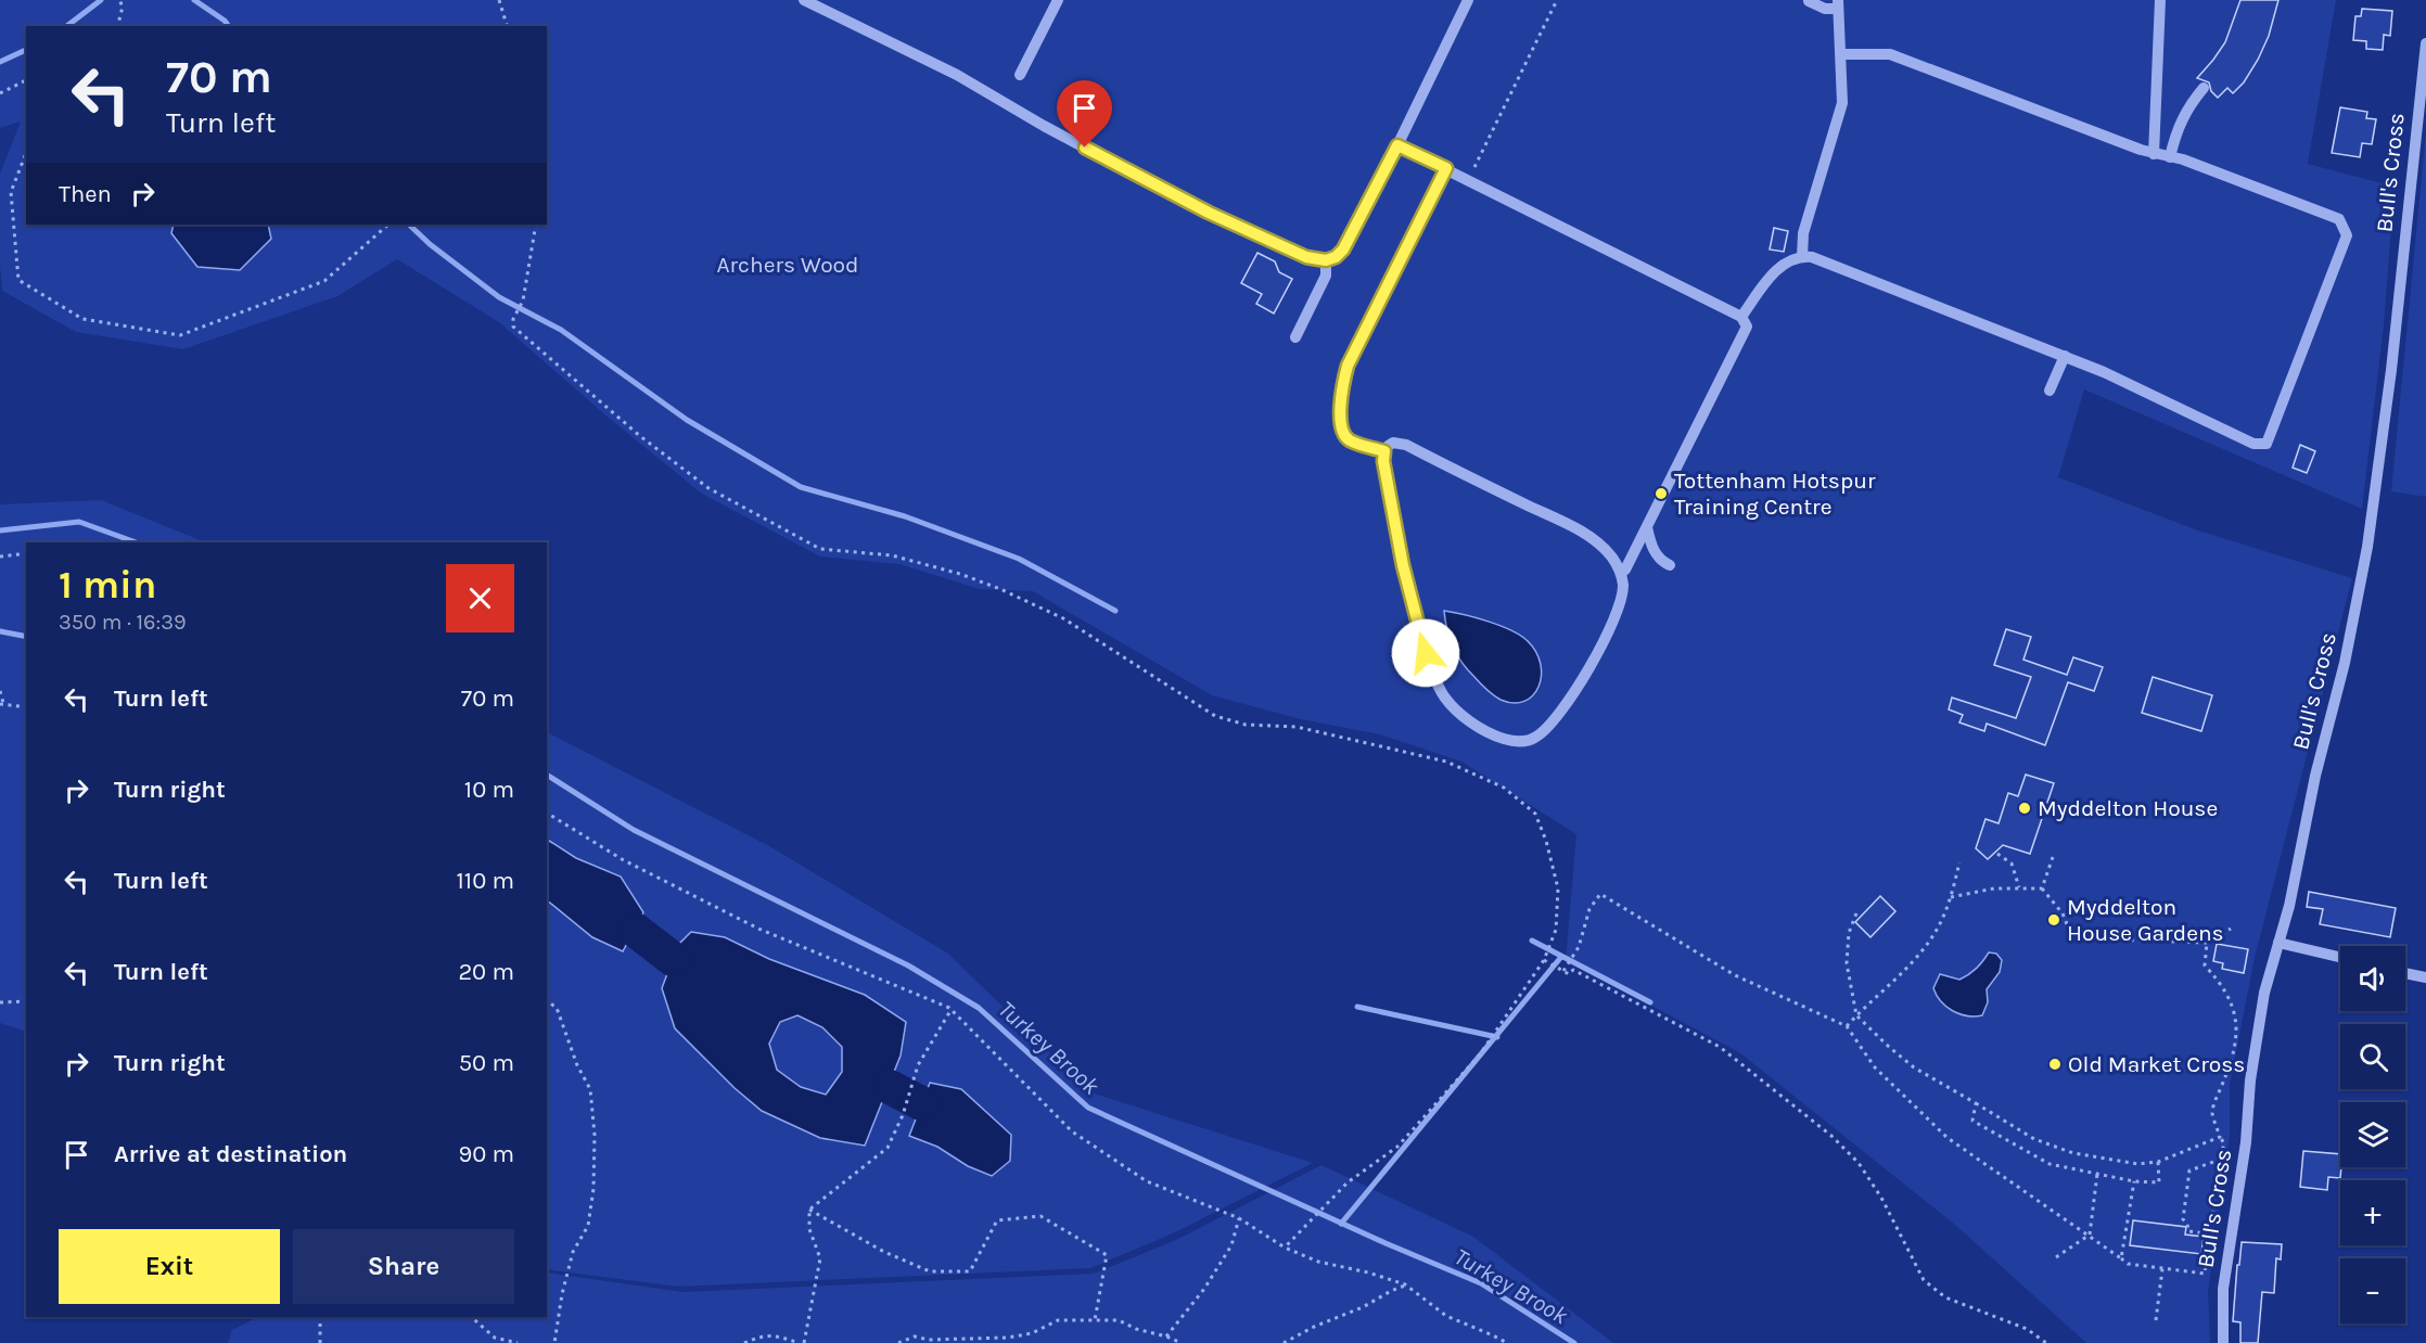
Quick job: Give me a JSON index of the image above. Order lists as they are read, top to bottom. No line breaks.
{"streets":{"street":["Bull's Cross"]},"water":["Turkey Brook"],"parks":["Archers Wood"],"places":["Tottenham Hotspur Training Centre","Myddelton House","Myddelton House Gardens","Old Market Cross"],"page":{"turn":["70 m","Turn left"],"then":"Then","heading":["1 min","350 m · 16:39"],"list":[{"name":"Turn left","value":"70 m"},{"name":"Turn right","value":"10 m"},{"name":"Turn left","value":"110 m"},{"name":"Turn left","value":"20 m"},{"name":"Turn right","value":"50 m"},{"name":"Arrive at destination","value":"90 m"}],"map_buttons":["+","−"],"buttons":["Exit","Share"]}}
